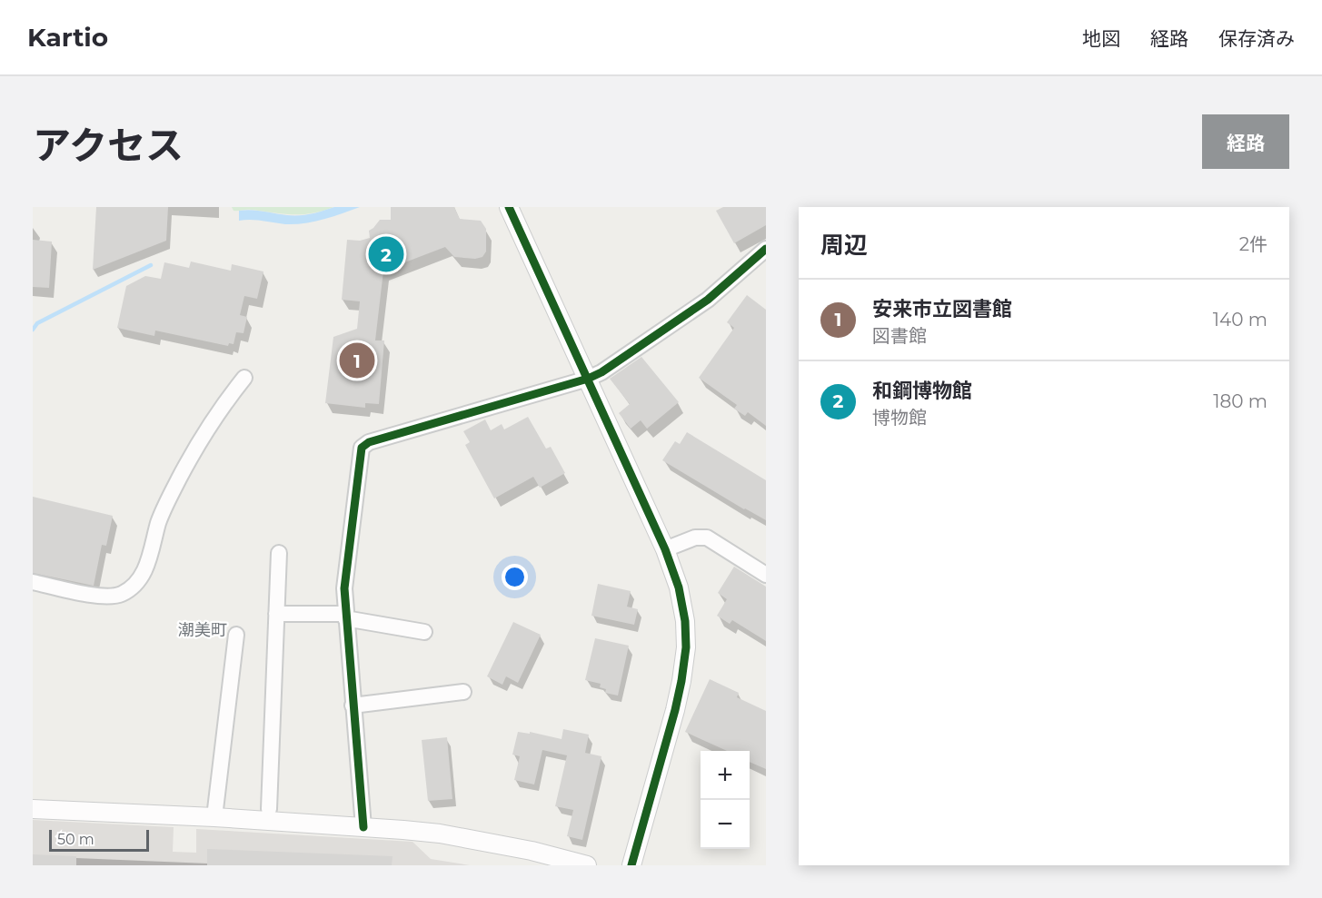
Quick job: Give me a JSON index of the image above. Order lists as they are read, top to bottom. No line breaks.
{"districts":["潮美町"],"scale_bar":"50 m","page":{"header":"Kartio","nav":["地図","経路","保存済み"],"title":"アクセス","buttons":"経路","heading":["周辺","2件"],"pins":["2","1"],"list":[{"mark":"1","name":"安来市立図書館","note":"図書館","value":"140 m"},{"mark":"2","name":"和鋼博物館","note":"博物館","value":"180 m"}],"map_buttons":["+","−"],"scale":"50 m"}}
